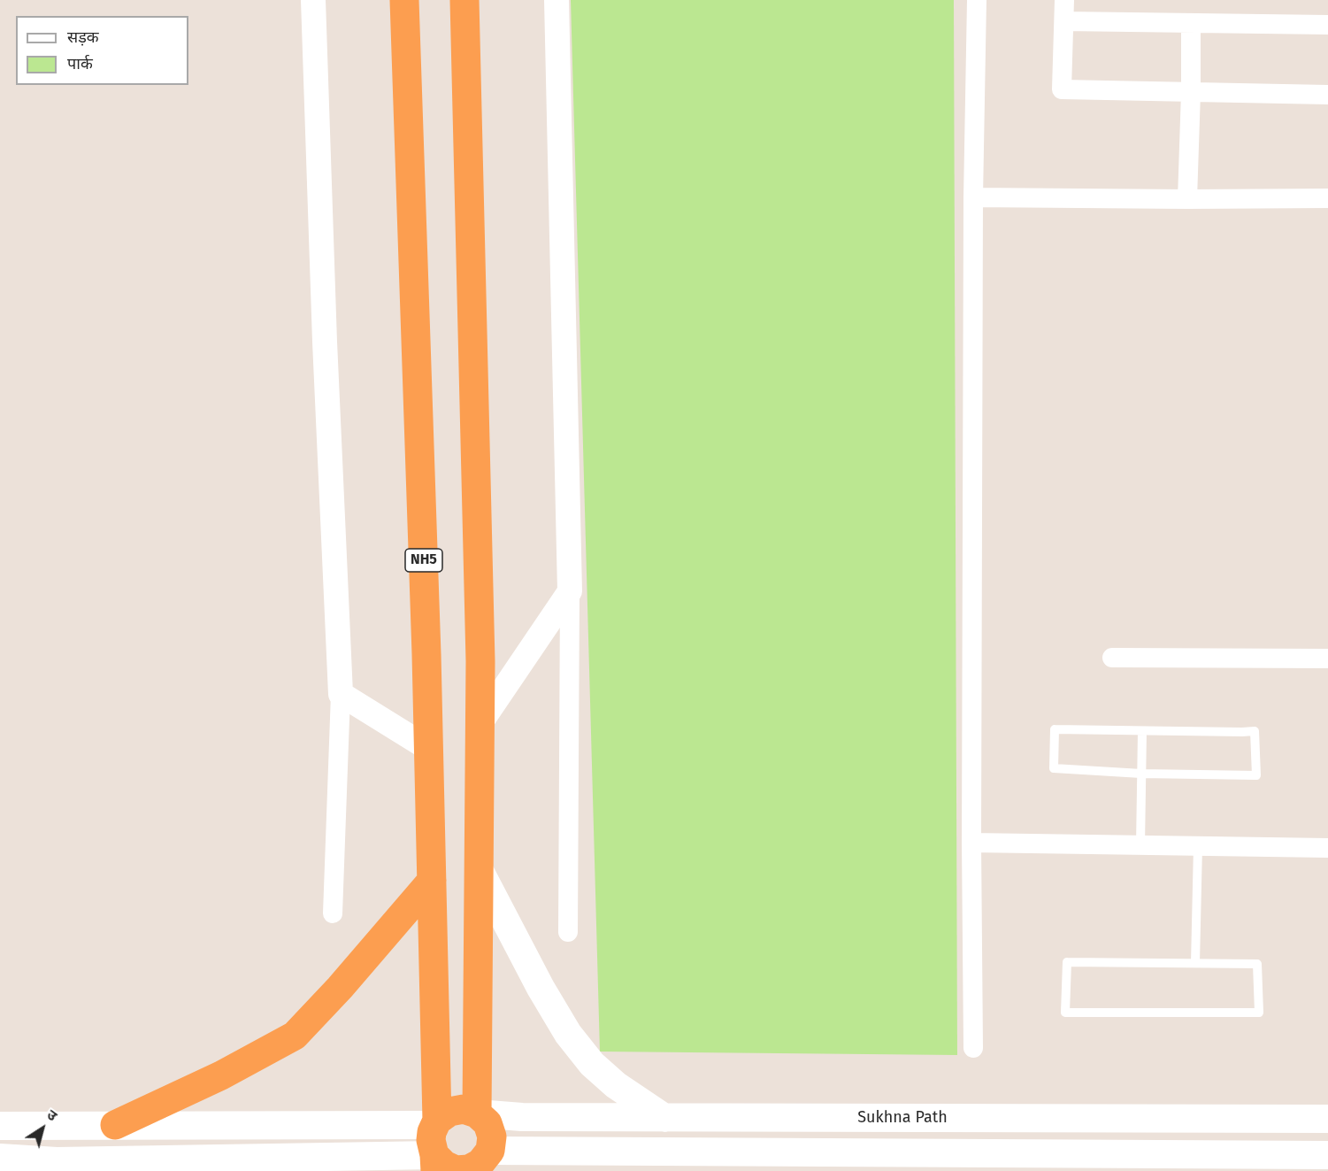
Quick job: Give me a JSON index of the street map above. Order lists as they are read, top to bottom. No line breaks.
{"streets":{"highway":["NH5"],"main road":["Sukhna Path"]},"crossings":[["NH5","Sukhna Path"]],"legend":["सड़क","पार्क"],"north":"top right"}
